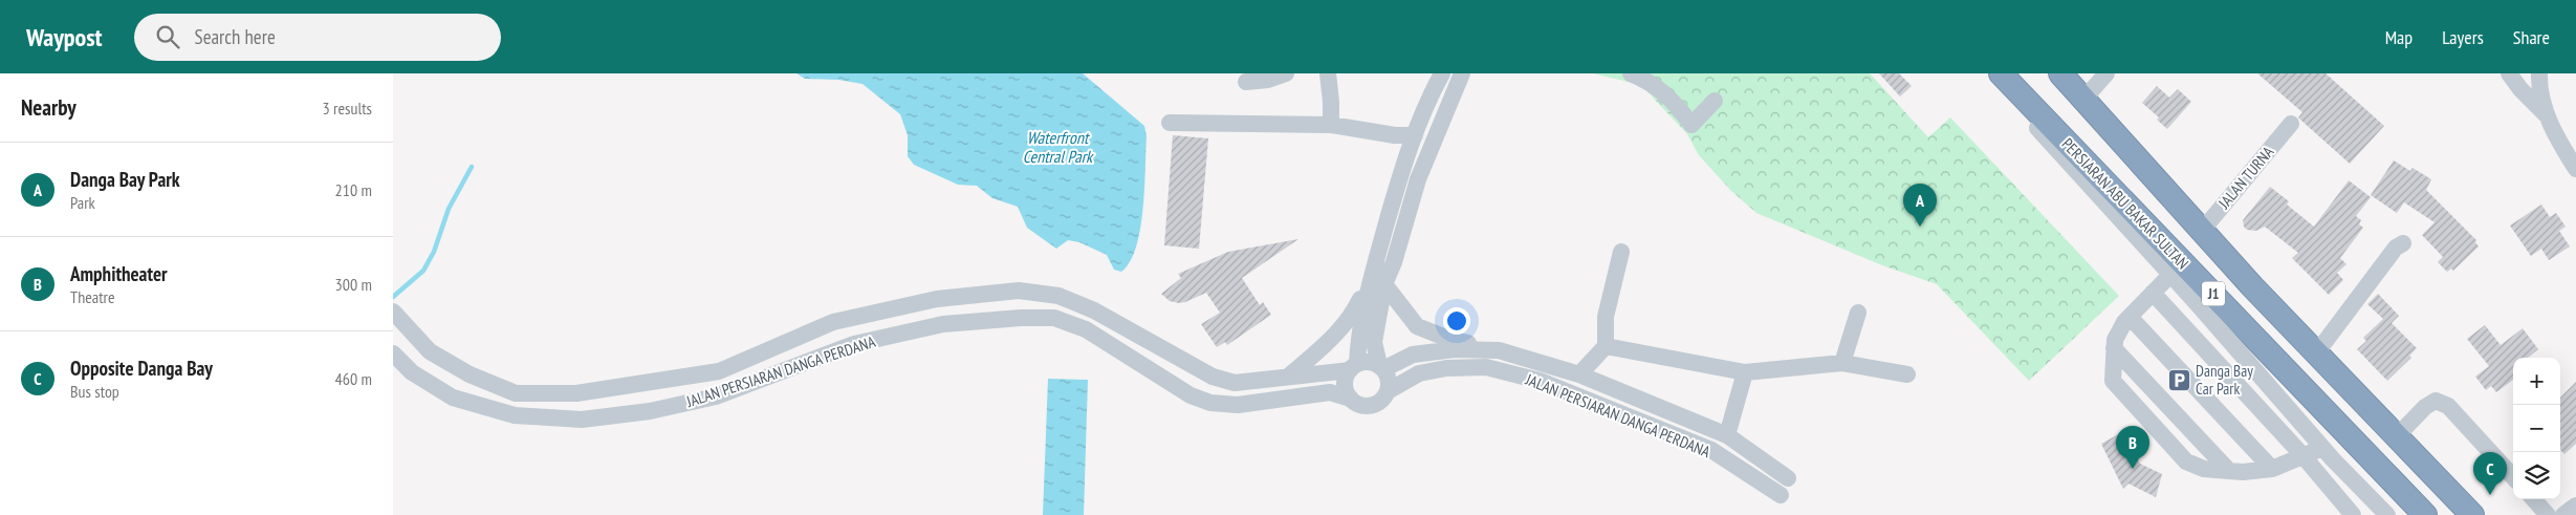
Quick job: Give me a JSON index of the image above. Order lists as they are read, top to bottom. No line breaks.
{"streets":{"highway":["PERSIARAN ABU BAKAR SULTAN","J1"],"street":["JALAN TURNA","JALAN PERSIARAN DANGA PERDANA"]},"crossings":[["JALAN TURNA","J1"]],"water":["Waterfront Central Park"],"places":{"parking":["Danga Bay Car Park"]},"page":{"header":"Waypost","search":"Search here","nav":["Map","Layers","Share"],"heading":["Nearby","3 results"],"list":[{"mark":"A","name":"Danga Bay Park","note":"Park","value":"210 m"},{"mark":"B","name":"Amphitheater","note":"Theatre","value":"300 m"},{"mark":"C","name":"Opposite Danga Bay","note":"Bus stop","value":"460 m"}],"pins":["A","B","C"],"map_buttons":["+","−"]}}
